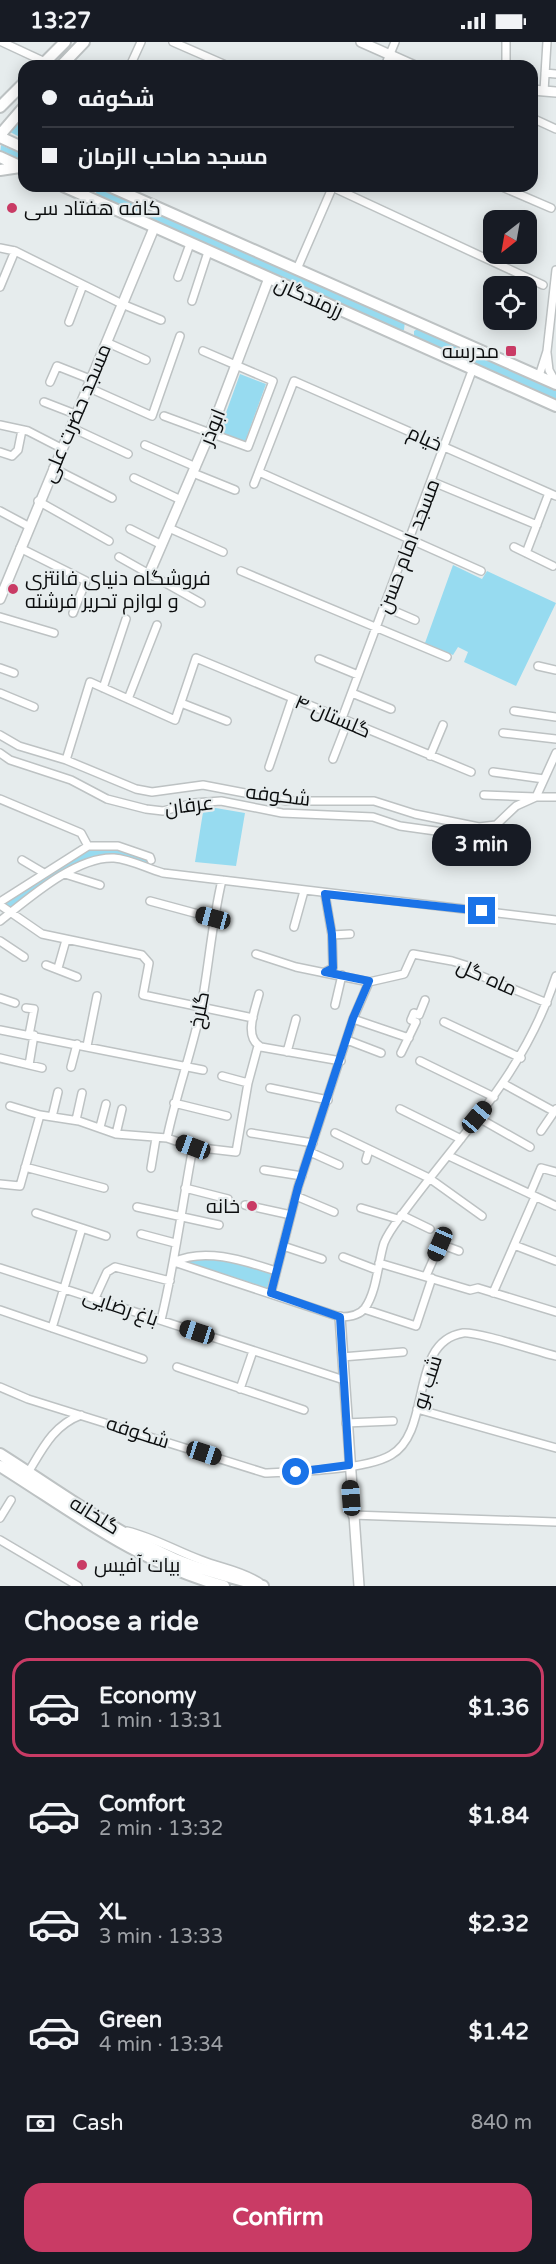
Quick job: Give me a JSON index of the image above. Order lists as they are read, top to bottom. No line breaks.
{"streets":{"main road":["رزمندگان","گلخانه"],"street":["مسجد حضرت علی","ابوذر","خیام","مسجد امام حسن","گلستان ۴","شکوفه","عرفان","ماه گل","گلرخ","باغ رضایی","شب بو"]},"crossings":[["رزمندگان","مسجد حضرت علی"],["رزمندگان","ابوذر"],["رزمندگان","مسجد امام حسن"],["خیام","مسجد امام حسن"],["مسجد امام حسن","گلستان ۴"],["شکوفه","شب بو"]],"places":{"other":["کافه هفتاد سی","فروشگاه دنیای فانتزی و لوازم تحریر فرشته","خانه","بیات آفیس"],"transit":["مدرسه"]},"north":"bottom left","page":{"status":"13:27","banner":["شکوفه","مسجد صاحب الزمان"],"bubble":"3 min","heading":"Choose a ride","list":[{"name":"Economy","note":"1 min · 13:31","value":"$1.36"},{"name":"Comfort","note":"2 min · 13:32","value":"$1.84"},{"name":"XL","note":"3 min · 13:33","value":"$2.32"},{"name":"Green","note":"4 min · 13:34","value":"$1.42"}],"pay":["Cash","840 m"],"buttons":"Confirm"}}
